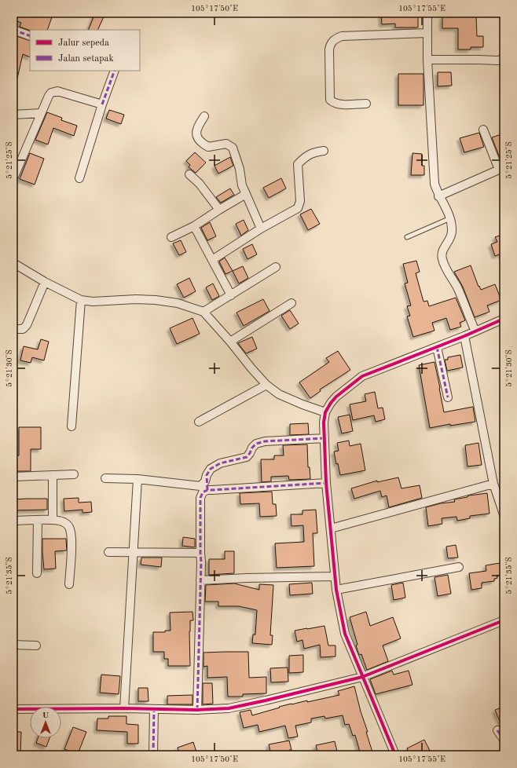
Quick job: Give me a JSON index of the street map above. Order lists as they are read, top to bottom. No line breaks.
{"legend":["Jalur sepeda","Jalan setapak"],"north":"top","coordinates":["105°17'50\"E","105°17'55\"E","5°21'25\"S","5°21'30\"S","5°21'35\"S"]}
